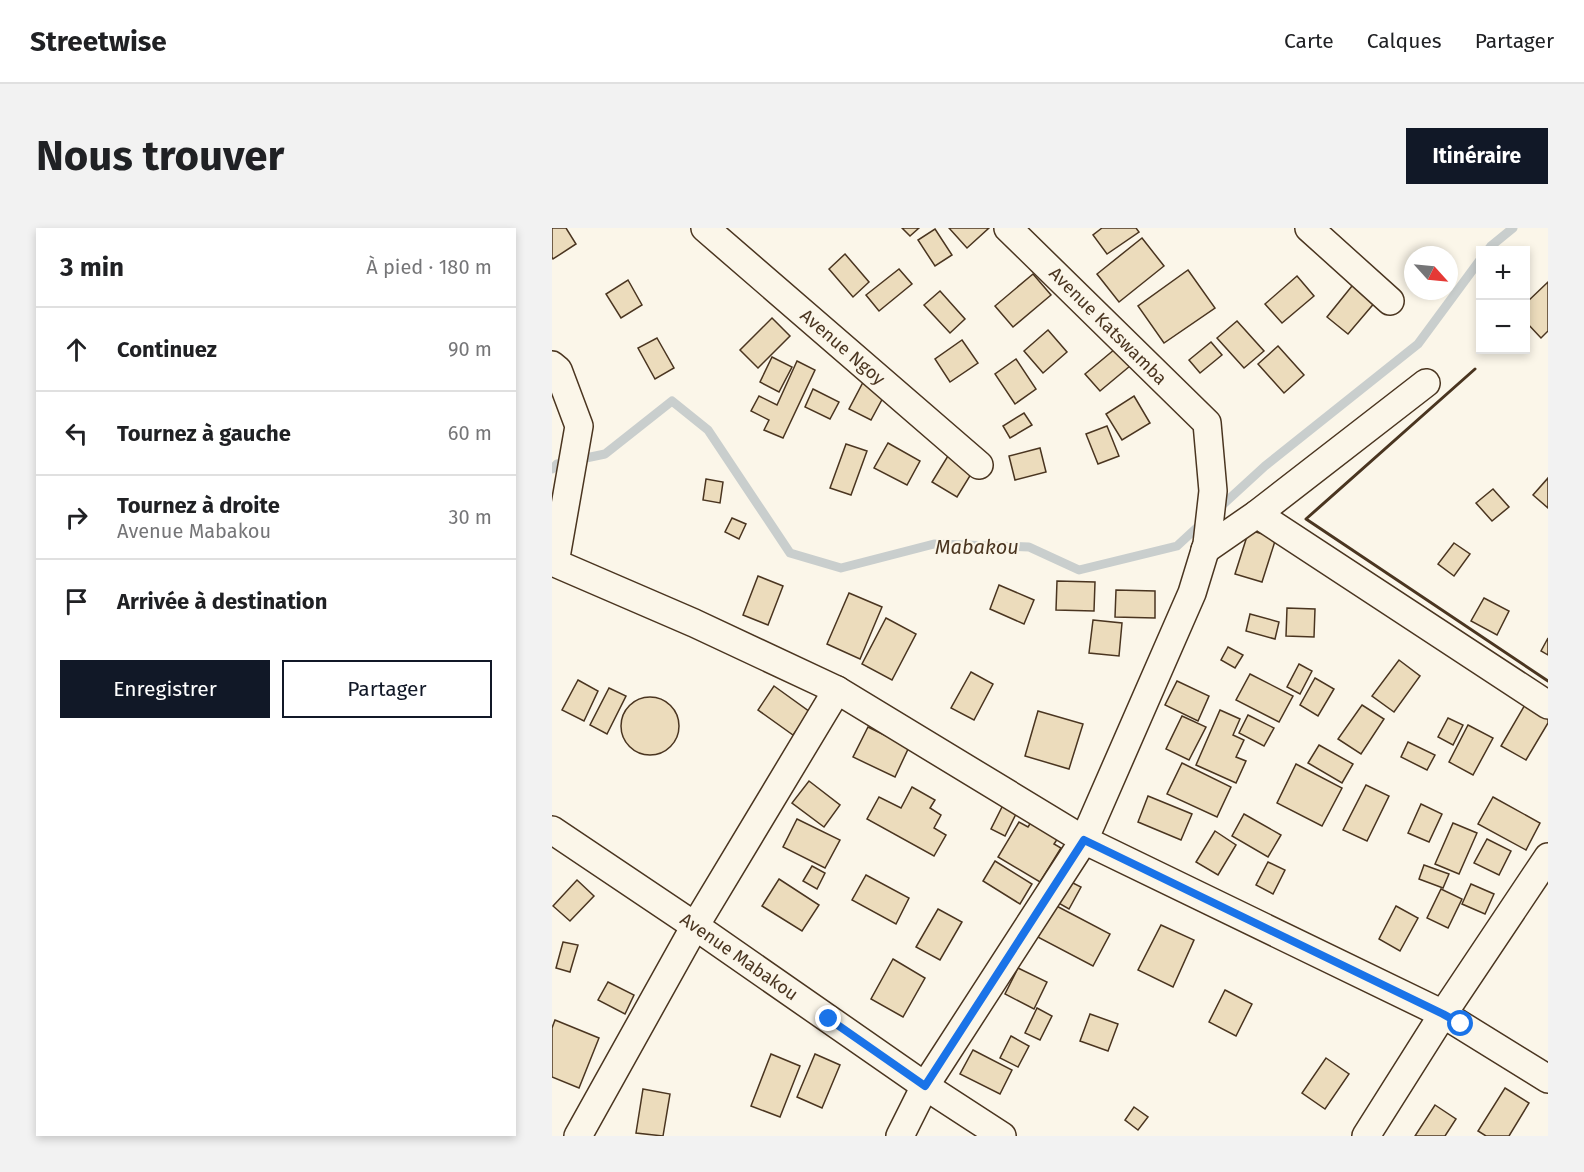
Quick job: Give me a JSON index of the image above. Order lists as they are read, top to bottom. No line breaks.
{"streets":{"street":["Avenue Katswamba","Avenue Ngoy","Avenue Mabakou"]},"water":["Mabakou"],"north":"bottom right","page":{"header":"Streetwise","nav":["Carte","Calques","Partager"],"buttons":["Itinéraire",["Enregistrer","Partager"]],"title":"Nous trouver","heading":["3 min","À pied · 180 m"],"map_buttons":["+","−"],"list":[["Continuez","90 m"],["Tournez à gauche","60 m"],["Tournez à droite","Avenue Mabakou","30 m"],"Arrivée à destination"]}}
